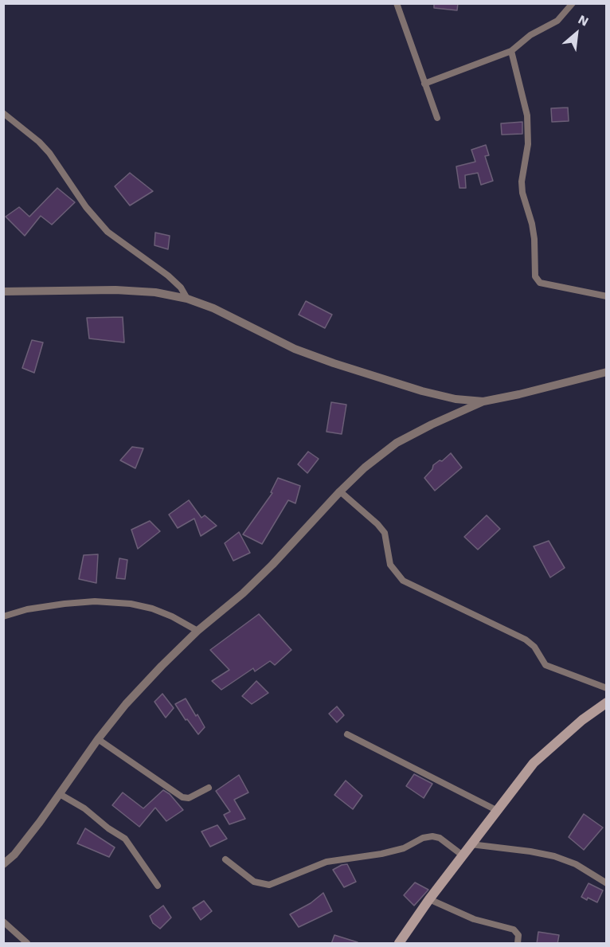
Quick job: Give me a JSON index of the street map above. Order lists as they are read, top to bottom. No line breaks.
{"north":"top right"}
